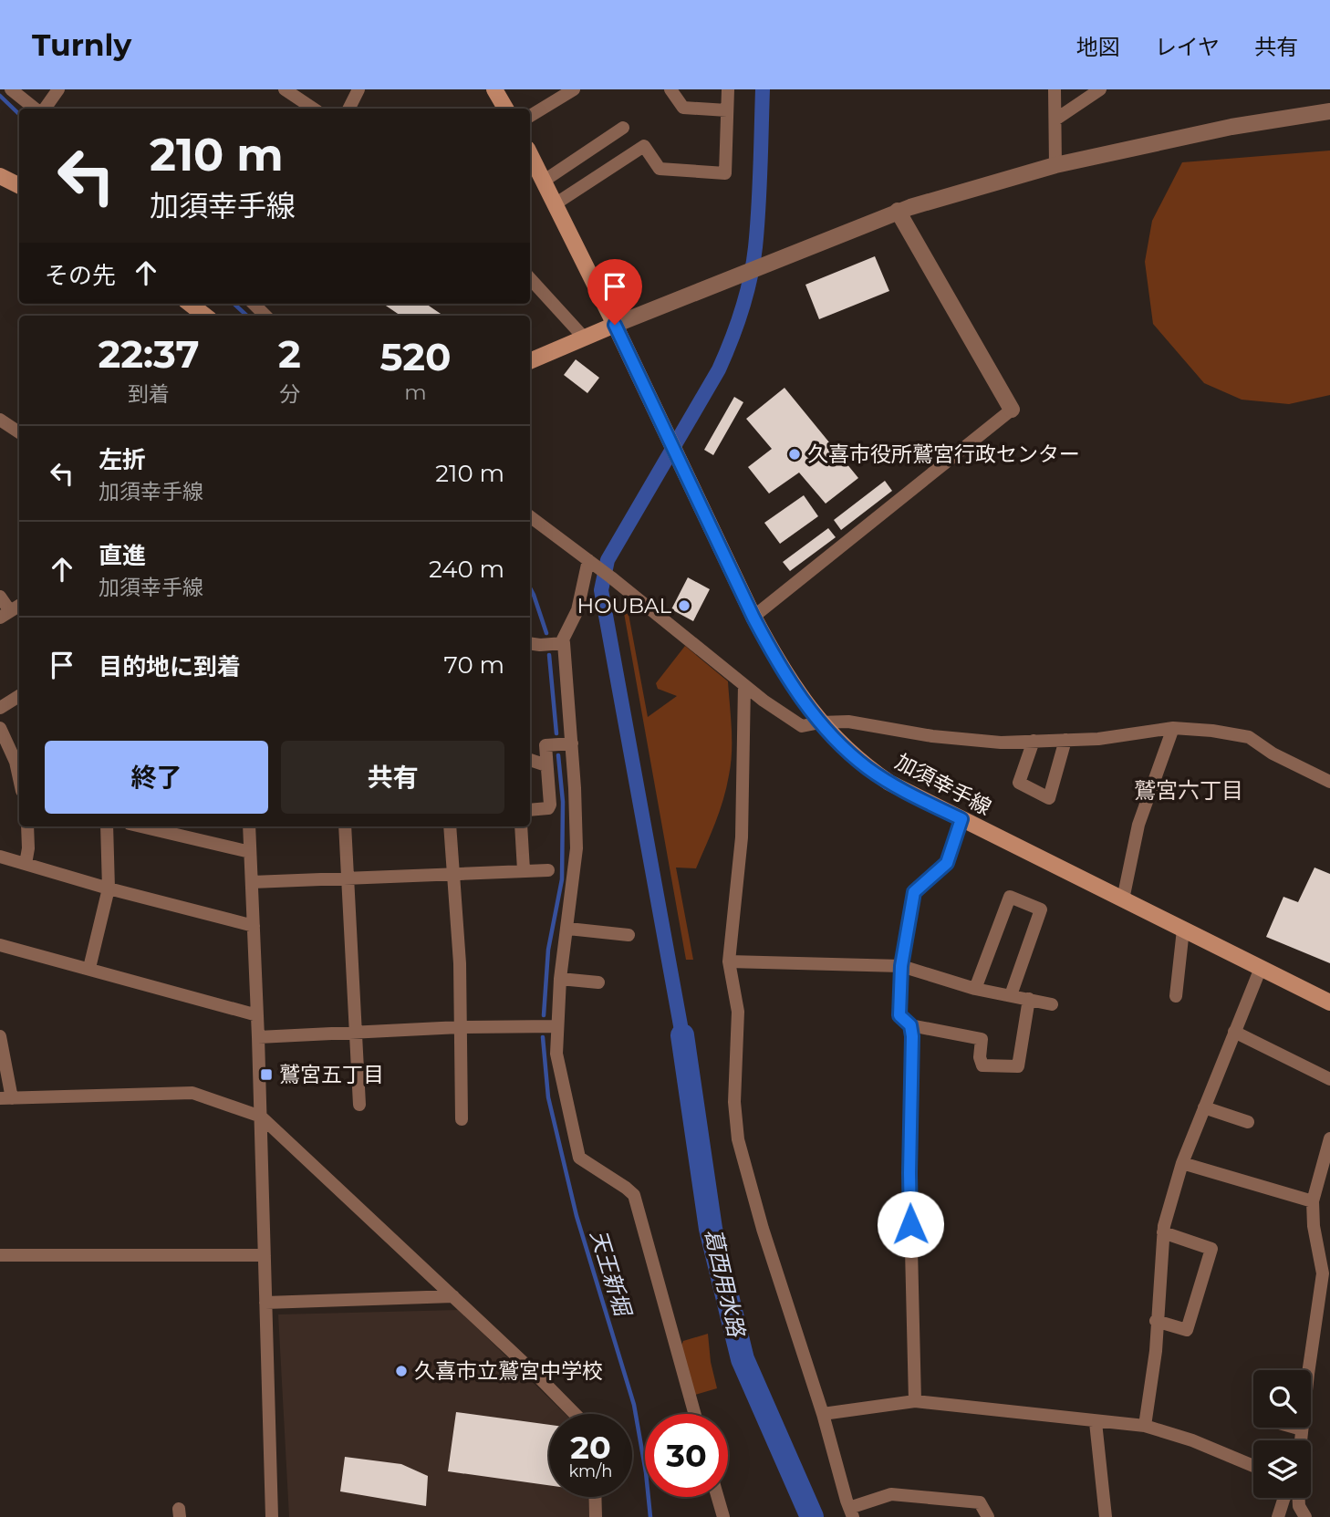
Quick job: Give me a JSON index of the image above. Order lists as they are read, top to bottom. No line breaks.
{"streets":{"main road":["加須幸手線"]},"districts":["鷲宮六丁目"],"water":["天王新堀","葛西用水路"],"places":{"other":["久喜市役所鷲宮行政センター","HOUBAL","久喜市立鷲宮中学校"],"transit":["鷲宮五丁目"]},"page":{"header":"Turnly","nav":["地図","レイヤ","共有"],"turn":["210 m","加須幸手線"],"then":"その先","eta":["22:37","到着","2","分","520","m"],"list":[{"name":"左折","note":"加須幸手線","value":"210 m"},{"name":"直進","note":"加須幸手線","value":"240 m"},{"name":"目的地に到着","value":"70 m"}],"buttons":["終了","共有"],"speed":"20 km/h","limit":"30"}}
